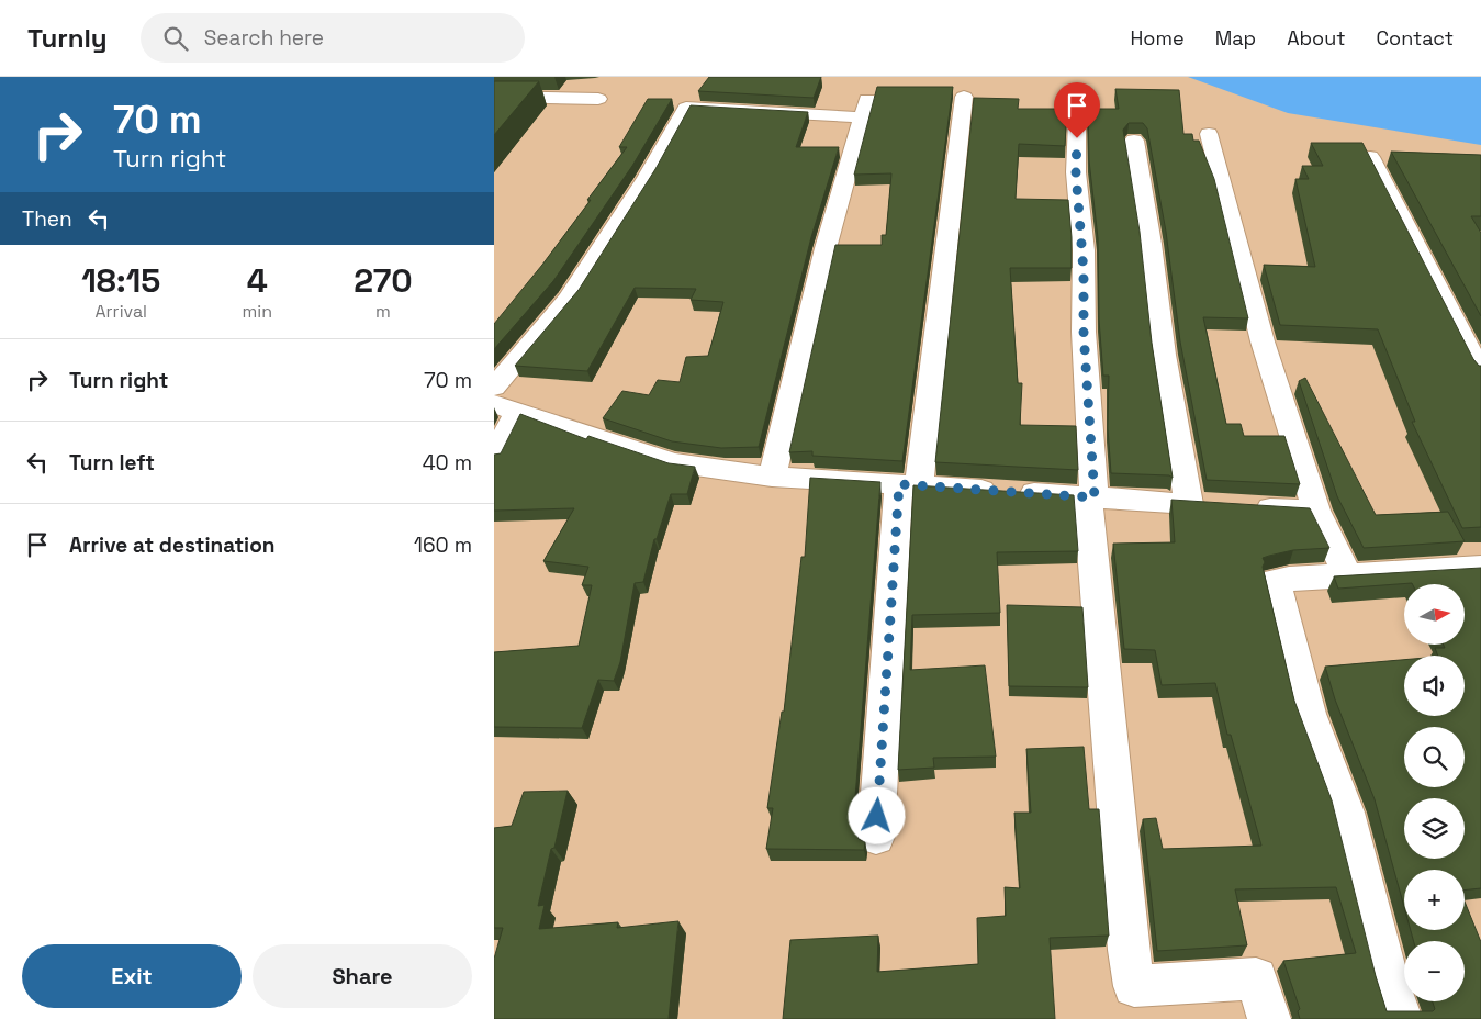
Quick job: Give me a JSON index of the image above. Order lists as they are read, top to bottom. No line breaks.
{"north":"right","page":{"header":"Turnly","search":"Search here","nav":["Home","Map","About","Contact"],"turn":["70 m","Turn right"],"then":"Then","eta":["18:15","Arrival","4","min","270","m"],"list":[{"name":"Turn right","value":"70 m"},{"name":"Turn left","value":"40 m"},{"name":"Arrive at destination","value":"160 m"}],"map_buttons":["+","−"],"buttons":["Exit","Share"]}}
